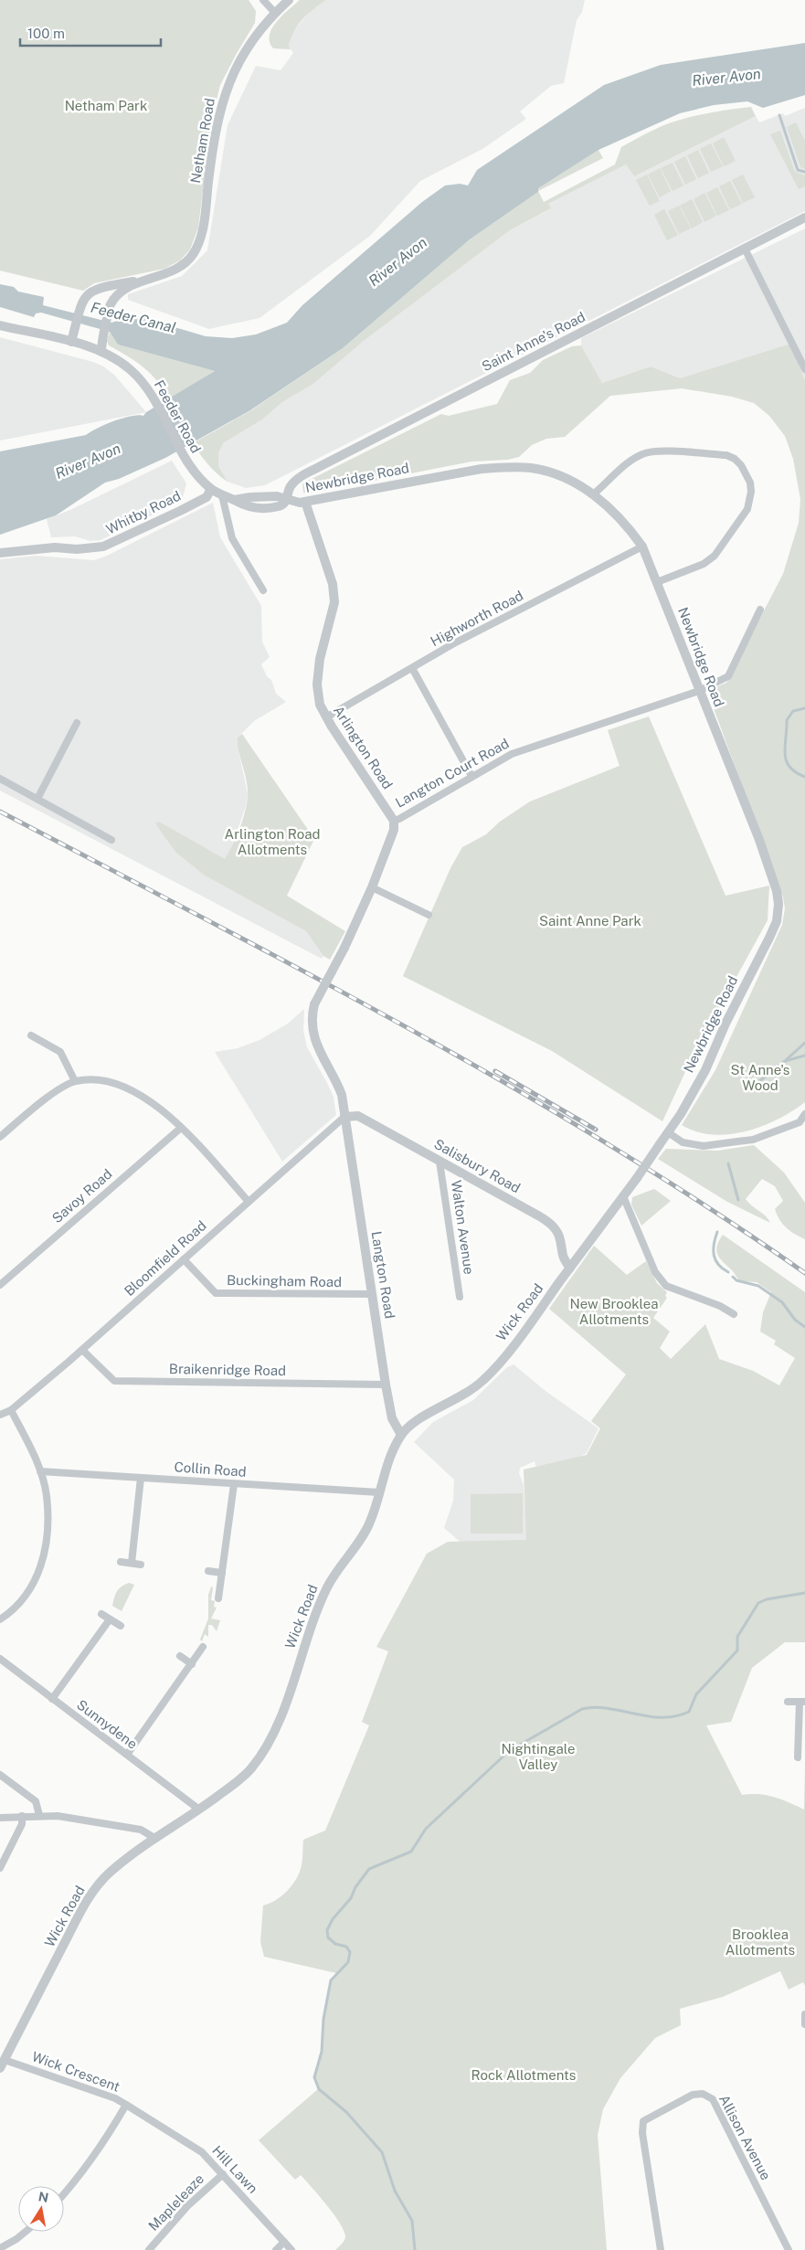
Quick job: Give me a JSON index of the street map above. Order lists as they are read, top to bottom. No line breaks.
{"streets":{"street":["Netham Road","Saint Anne's Road","Feeder Road","Newbridge Road","Whitby Road","Highworth Road","Arlington Road","Langton Court Road","Salisbury Road","Savoy Road","Walton Avenue","Bloomfield Road","Langton Road","Buckingham Road","Wick Road","Braikenridge Road","Collin Road","Sunnydene","Wick Crescent","Allison Avenue","Hill Lawn","Mapleleaze"]},"crossings":[["Netham Road","Feeder Road"],["Saint Anne's Road","Newbridge Road"],["Feeder Road","Newbridge Road"],["Feeder Road","Whitby Road"],["Newbridge Road","Highworth Road"],["Newbridge Road","Arlington Road"],["Newbridge Road","Langton Court Road"],["Newbridge Road","Wick Road"],["Highworth Road","Arlington Road"],["Arlington Road","Langton Court Road"],["Langton Court Road","Salisbury Road"],["Langton Court Road","Bloomfield Road"],["Langton Court Road","Langton Road"],["Salisbury Road","Walton Avenue"],["Salisbury Road","Bloomfield Road"],["Salisbury Road","Langton Road"],["Salisbury Road","Wick Road"],["Bloomfield Road","Langton Road"],["Bloomfield Road","Buckingham Road"],["Bloomfield Road","Braikenridge Road"],["Langton Road","Buckingham Road"],["Langton Road","Wick Road"],["Langton Road","Braikenridge Road"],["Wick Road","Collin Road"],["Wick Road","Sunnydene"],["Wick Road","Wick Crescent"],["Wick Crescent","Hill Lawn"],["Hill Lawn","Mapleleaze"]],"water":["River Avon","Feeder Canal"],"parks":["Netham Park","Arlington Road Allotments","Saint Anne Park","St Anne's Wood","New Brooklea Allotments","Nightingale Valley","Brooklea Allotments","Rock Allotments"],"scale_bar":"100 m","north":"top"}
